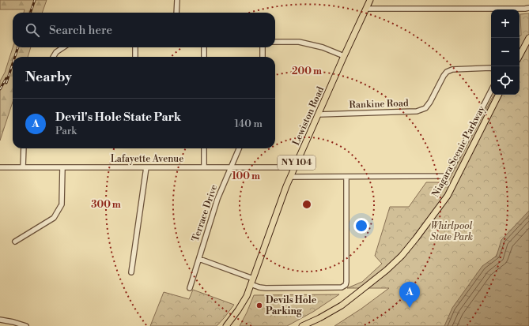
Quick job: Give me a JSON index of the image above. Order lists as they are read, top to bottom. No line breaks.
{"streets":{"main road":["Lewiston Road","Niagara Scenic Parkway","NY 104"],"street":["Rankine Road","Lafayette Avenue","Terrace Drive"]},"crossings":[["Rankine Road","Lewiston Road"],["Lewiston Road","Lafayette Avenue"],["Lafayette Avenue","Terrace Drive"]],"parks":["Whirlpool State Park"],"places":["Devils Hole Parking"],"page":{"map_buttons":["+","−"],"search":"Search here","heading":"Nearby","list":[{"mark":"A","name":"Devil's Hole State Park","note":"Park","value":"140 m"}],"pins":"A"},"rings":["200 m","100 m","300 m"]}
